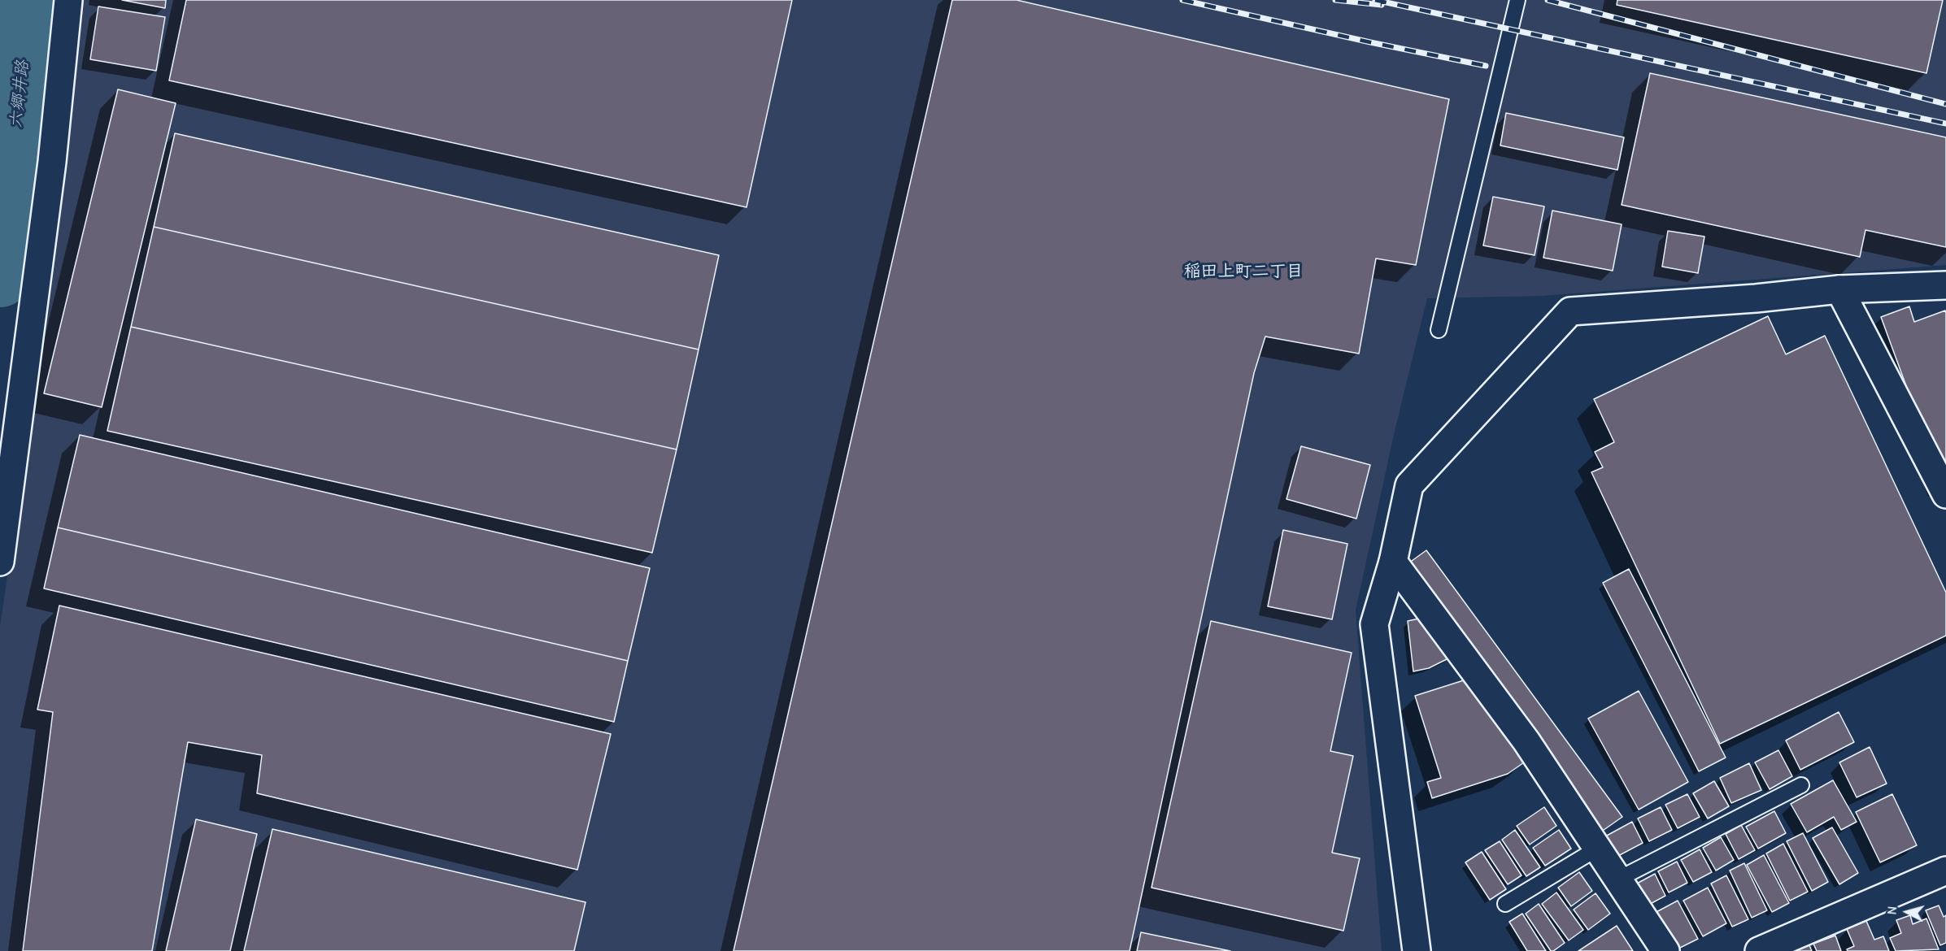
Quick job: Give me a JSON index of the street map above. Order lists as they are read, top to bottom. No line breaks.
{"districts":["稲田上町二丁目"],"water":["六郷井路"],"north":"left"}
